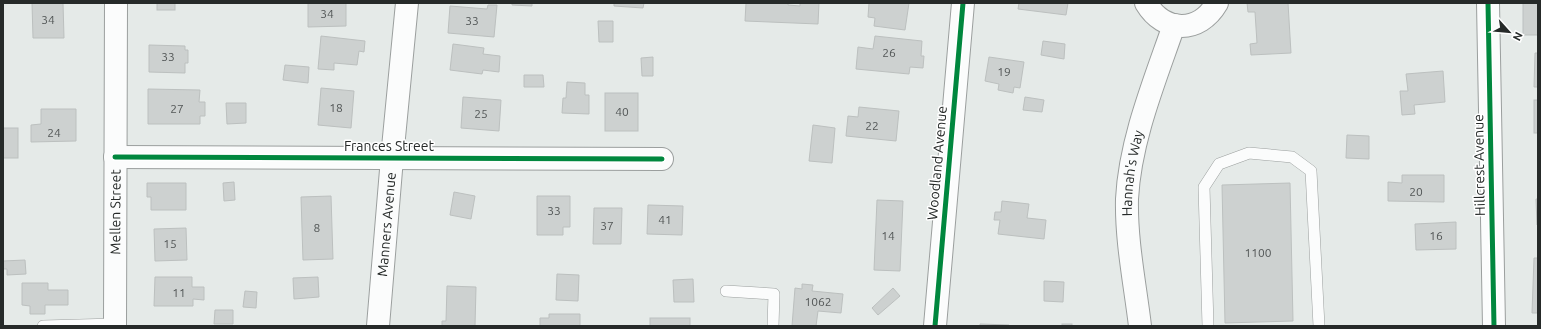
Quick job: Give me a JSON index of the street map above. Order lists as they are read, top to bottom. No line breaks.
{"streets":{"street":["Frances Street","Woodland Avenue","Hillcrest Avenue","Hannah's Way","Mellen Street","Manners Avenue"]},"crossings":[["Frances Street","Mellen Street"],["Frances Street","Manners Avenue"]],"house_numbers":["34","34","33","26","33","19","18","27","40","25","22","24","20","33","41","37","8","14","16","15","1100","11","1062"],"north":"bottom right"}
